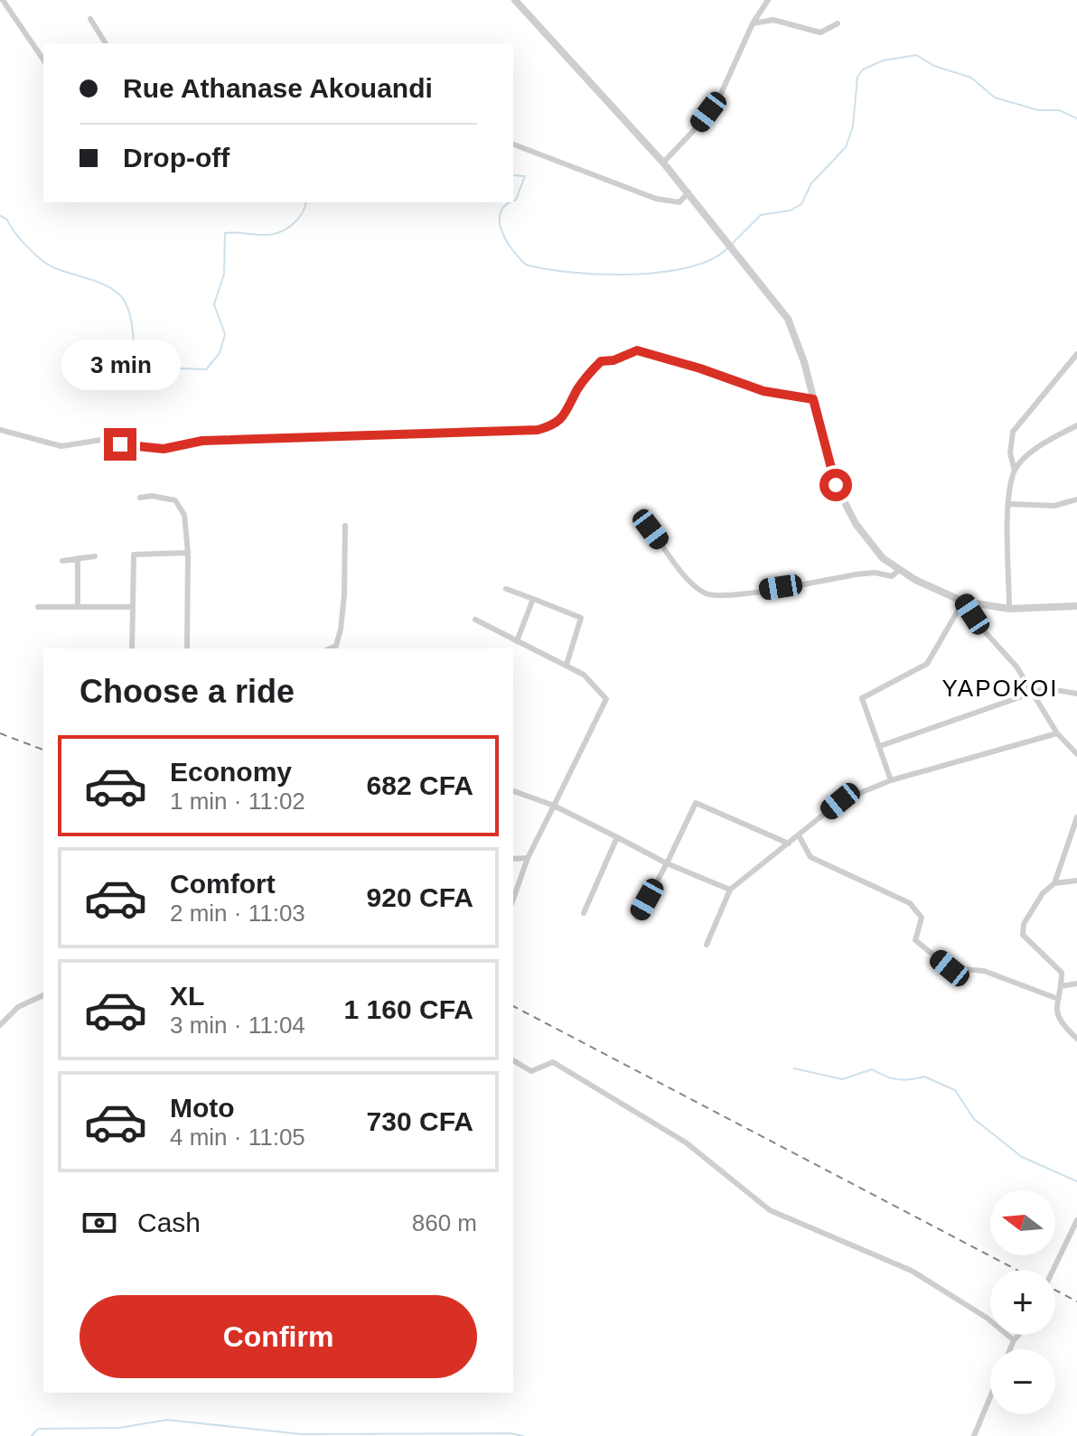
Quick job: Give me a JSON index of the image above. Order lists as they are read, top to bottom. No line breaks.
{"districts":["YAPOKOI"],"north":"left","page":{"banner":["Rue Athanase Akouandi","Drop-off"],"bubble":"3 min","heading":"Choose a ride","list":[{"name":"Economy","note":"1 min · 11:02","value":"682 CFA"},{"name":"Comfort","note":"2 min · 11:03","value":"920 CFA"},{"name":"XL","note":"3 min · 11:04","value":"1 160 CFA"},{"name":"Moto","note":"4 min · 11:05","value":"730 CFA"}],"pay":["Cash","860 m"],"map_buttons":["+","−"],"buttons":"Confirm"}}
